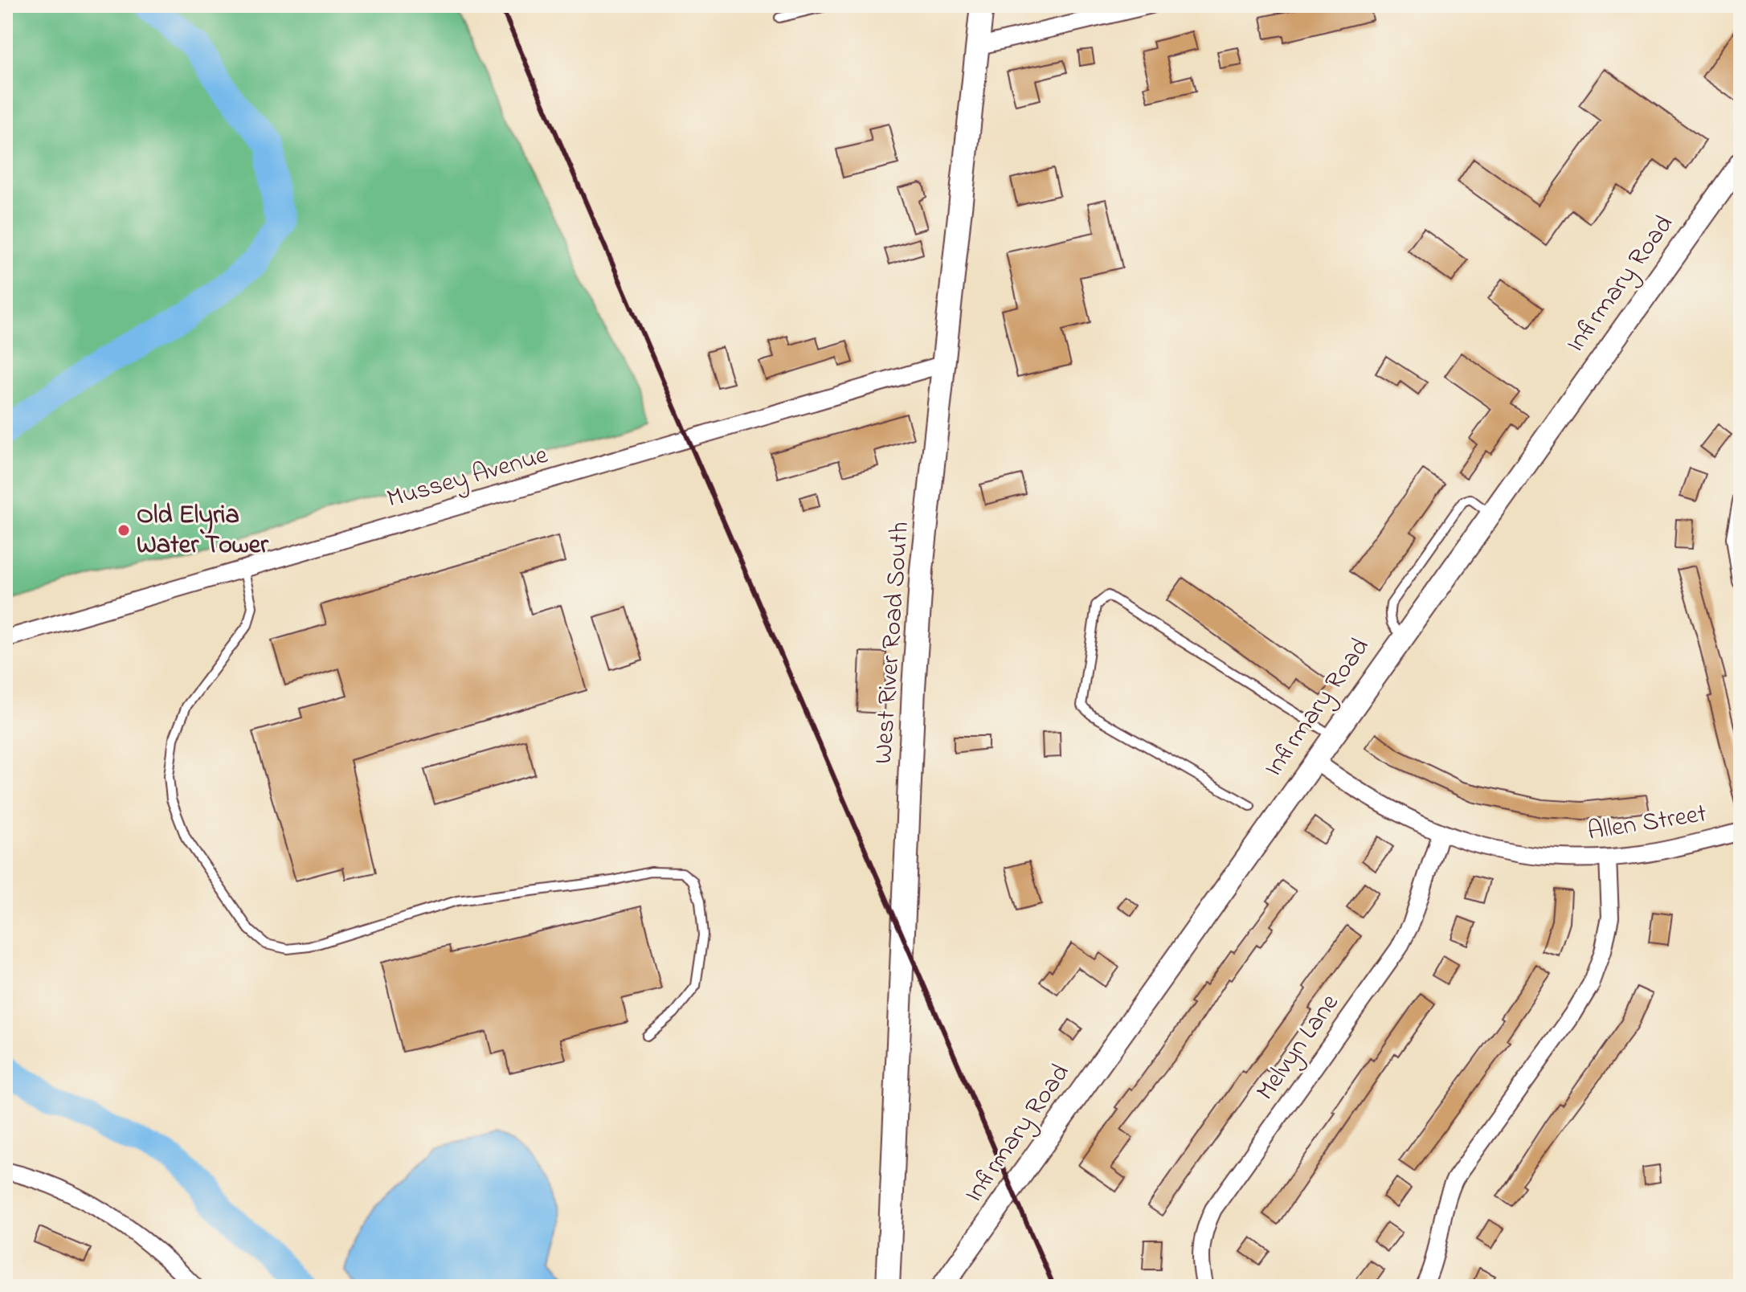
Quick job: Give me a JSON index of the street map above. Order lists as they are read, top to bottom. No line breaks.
{"streets":{"main road":["West River Road South"],"street":["Infirmary Road","Mussey Avenue","Allen Street","Melvyn Lane"]},"crossings":[["Infirmary Road","Allen Street"],["Mussey Avenue","West River Road South"],["Allen Street","Melvyn Lane"]],"places":["Old Elyria Water Tower"]}
